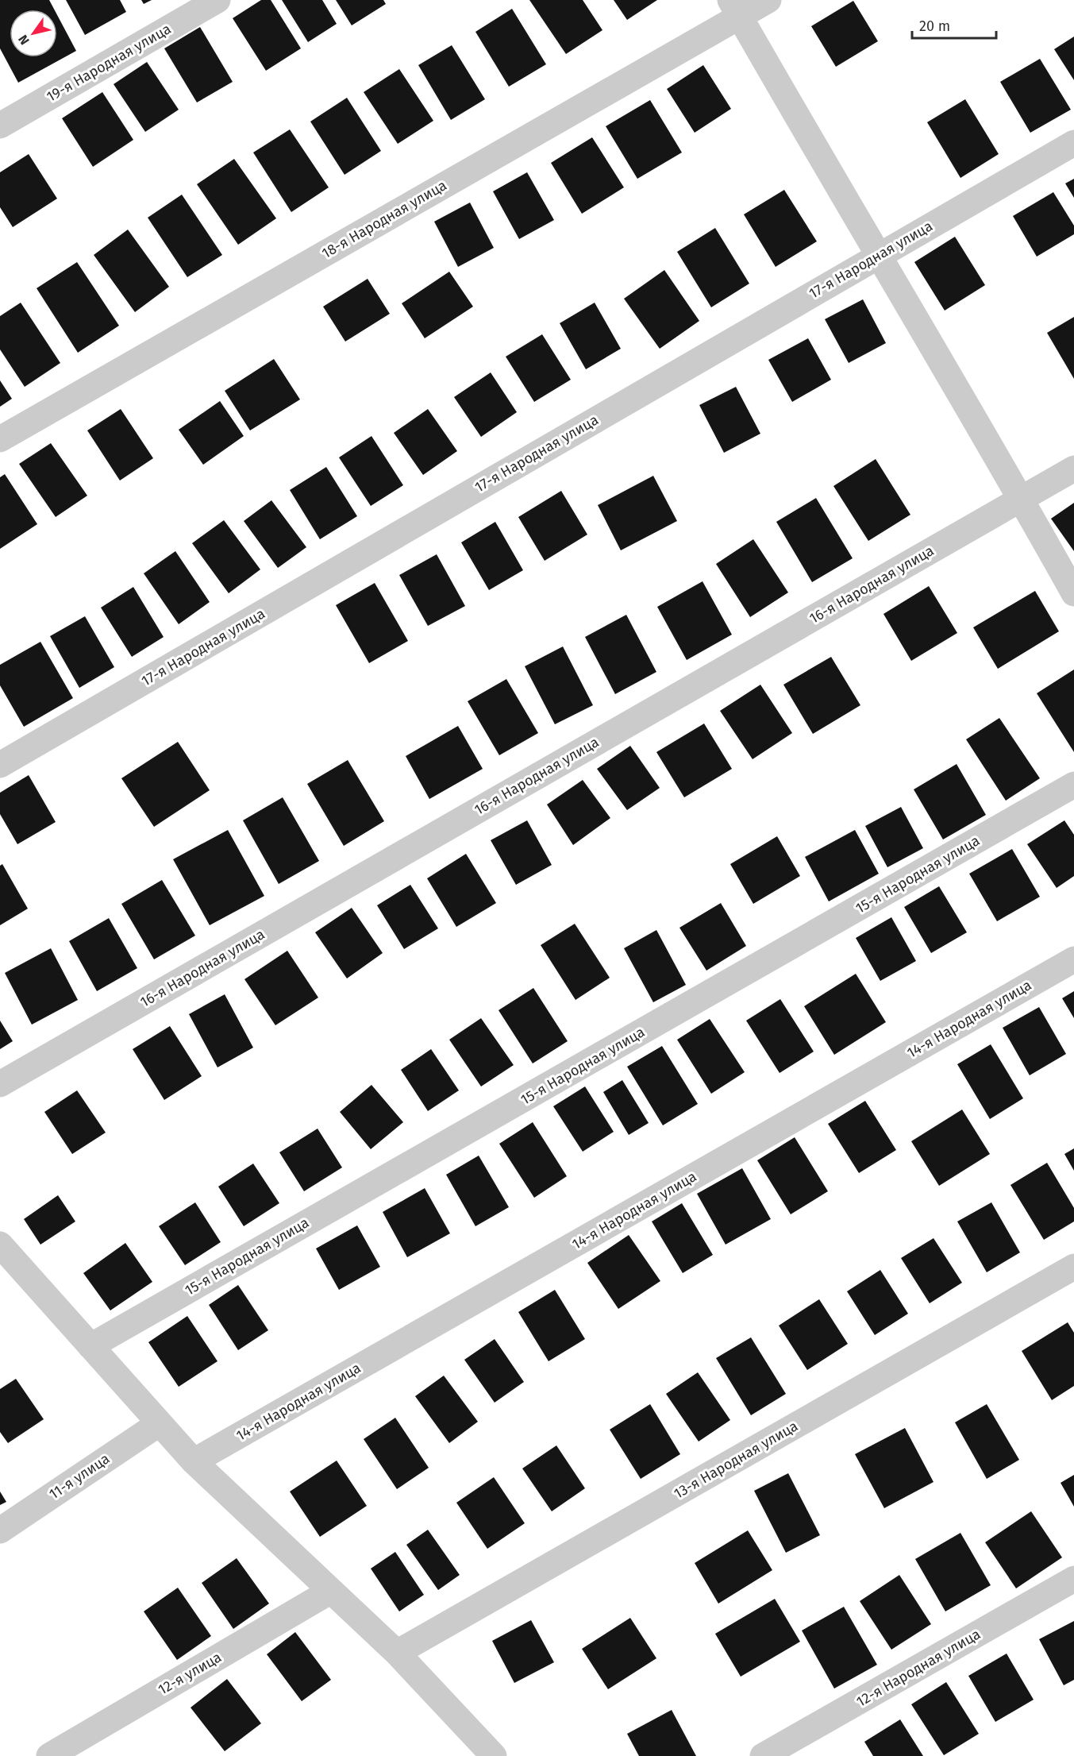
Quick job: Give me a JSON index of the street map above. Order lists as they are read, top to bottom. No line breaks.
{"streets":{"street":["19-я Народная улица","18-я Народная улица","17-я Народная улица","16-я Народная улица","15-я Народная улица","14-я Народная улица","13-я Народная улица","11-я улица","12-я Народная улица","12-я улица"]},"scale_bar":"20 m","north":"bottom left"}
